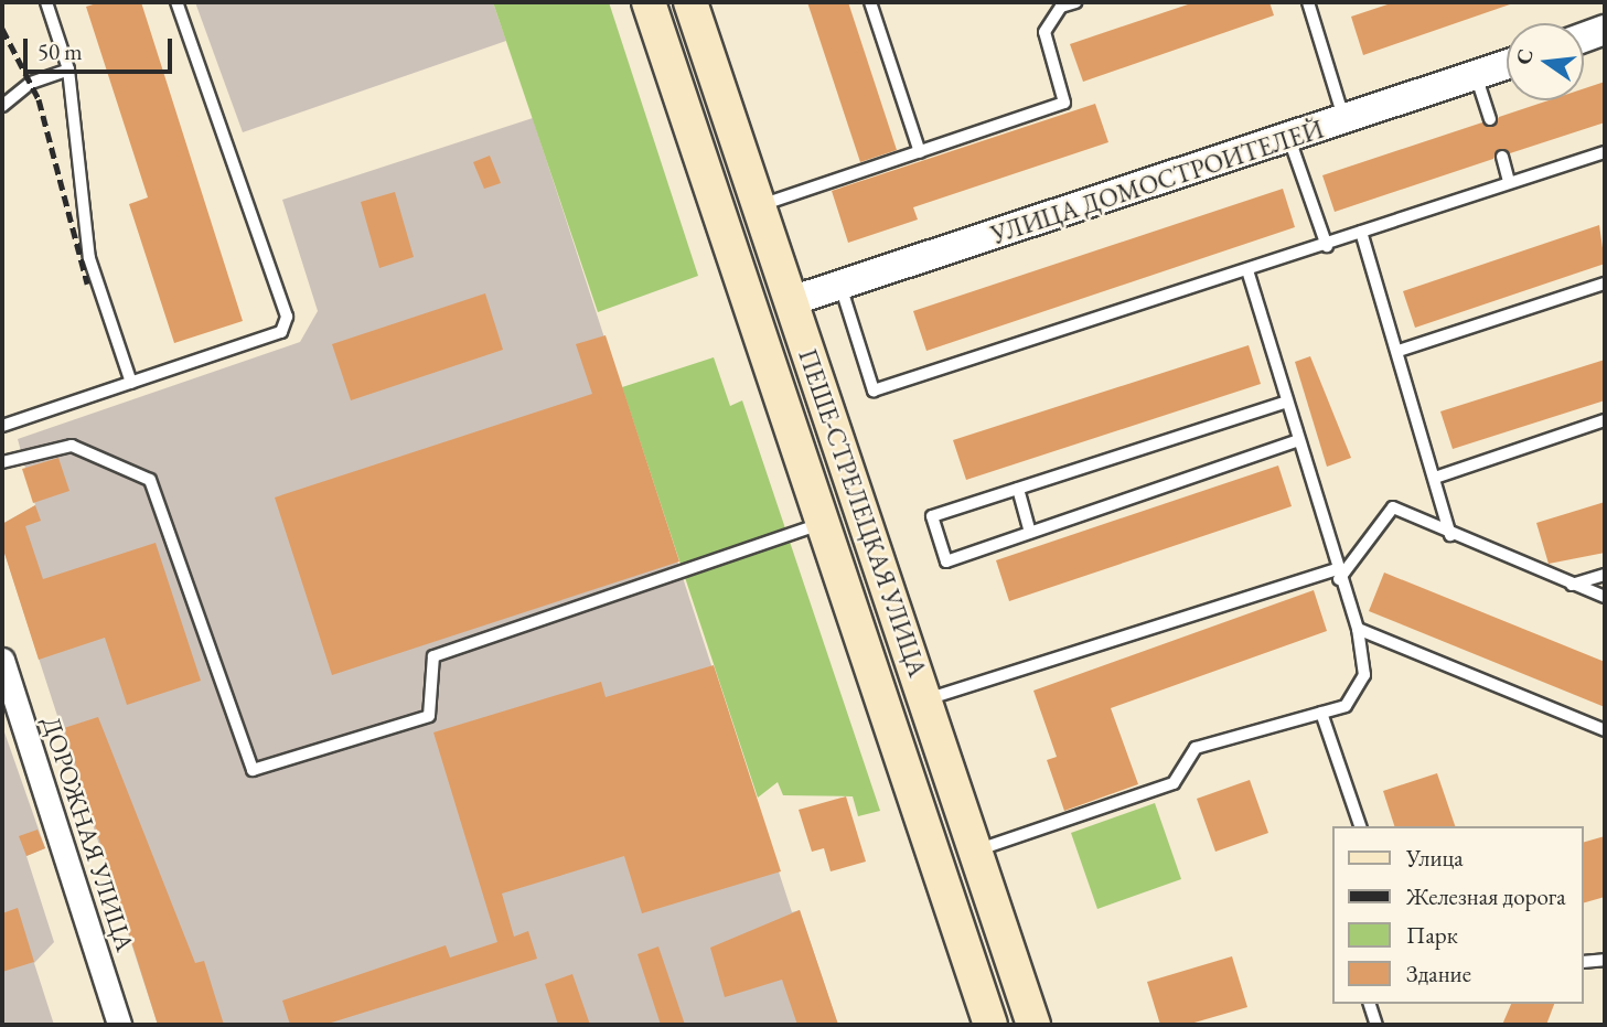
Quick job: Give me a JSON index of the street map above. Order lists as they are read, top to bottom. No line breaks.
{"streets":{"main road":["ПЕШЕ-СТРЕЛЕЦКАЯ УЛИЦА"],"street":["УЛИЦА ДОМОСТРОИТЕЛЕЙ","ДОРОЖНАЯ УЛИЦА"]},"crossings":[["УЛИЦА ДОМОСТРОИТЕЛЕЙ","ПЕШЕ-СТРЕЛЕЦКАЯ УЛИЦА"]],"legend":["Улица","Железная дорога","Парк","Здание"],"scale_bar":"50 m","north":"left"}
